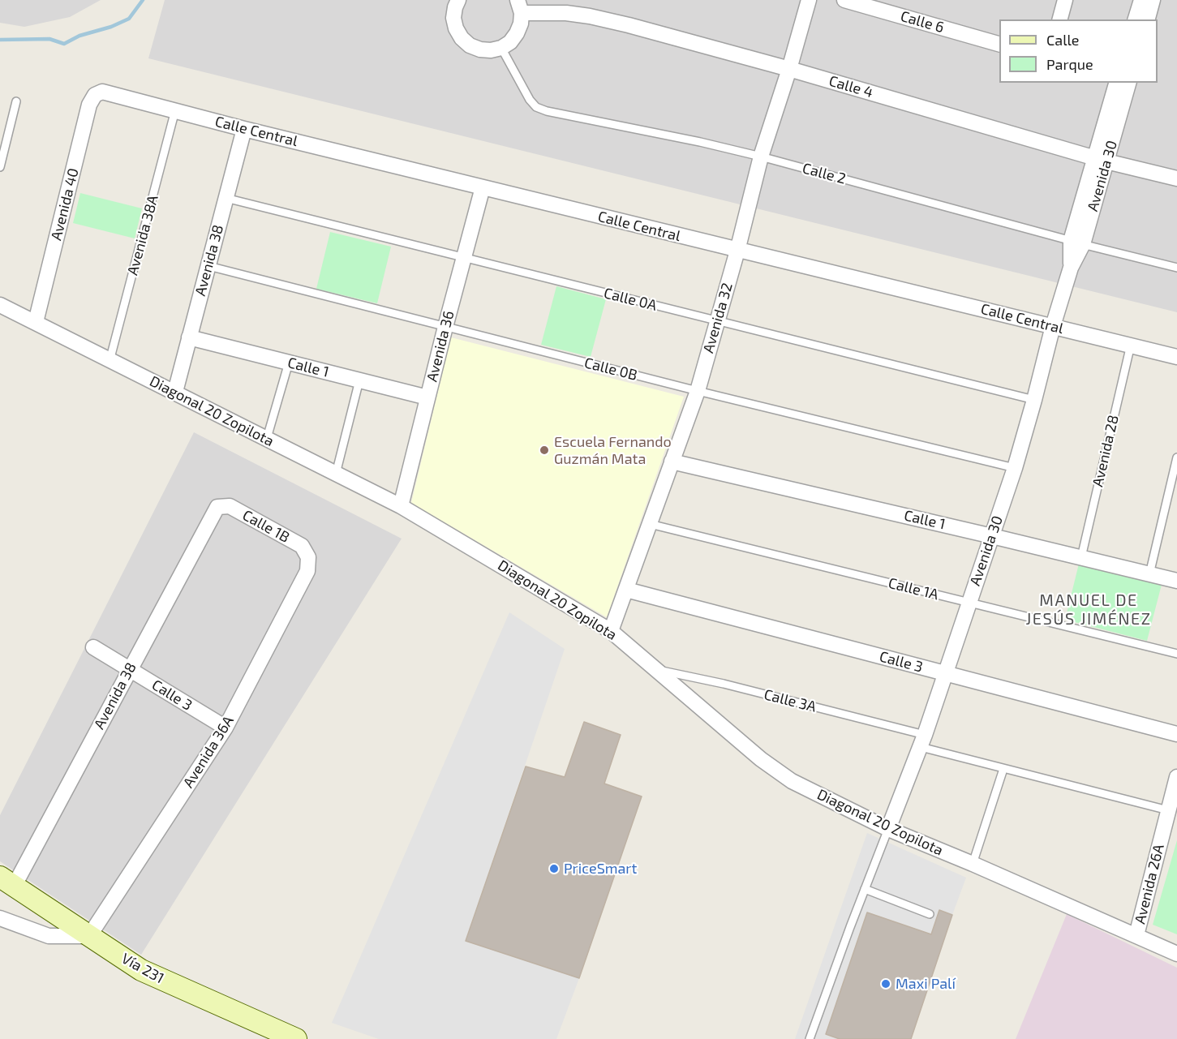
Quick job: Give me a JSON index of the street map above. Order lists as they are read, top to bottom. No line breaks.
{"streets":{"main road":["Vía 231"],"street":["Calle 6","Calle 4","Calle Central","Avenida 30","Avenida 40","Avenida 38","Avenida 32","Avenida 36","Calle 1","Diagonal 20 Zopilota","Calle 1B","Calle 3","Avenida 36A","Avenida 26A"],"lane":["Calle 2","Avenida 38A","Calle 0A","Calle 0B","Avenida 28","Calle 1A","Calle 3A"]},"crossings":[["Calle 4","Avenida 30"],["Calle 4","Avenida 32"],["Calle Central","Avenida 30"],["Calle Central","Avenida 40"],["Calle Central","Avenida 38A"],["Calle Central","Avenida 38"],["Calle Central","Avenida 32"],["Calle Central","Avenida 36"],["Calle Central","Avenida 28"],["Calle 2","Avenida 30"],["Calle 2","Avenida 32"],["Avenida 30","Calle 0A"],["Avenida 30","Calle 1"],["Avenida 30","Calle 0B"],["Avenida 30","Diagonal 20 Zopilota"],["Avenida 30","Calle 1A"],["Avenida 30","Calle 3"],["Avenida 30","Calle 3A"],["Avenida 40","Diagonal 20 Zopilota"],["Avenida 38A","Diagonal 20 Zopilota"],["Avenida 38","Calle 0A"],["Avenida 38","Calle 1"],["Avenida 38","Calle 0B"],["Avenida 38","Diagonal 20 Zopilota"],["Avenida 38","Calle 1B"],["Avenida 38","Calle 3"],["Avenida 38","Vía 231"],["Calle 0A","Avenida 32"],["Calle 0A","Avenida 36"],["Avenida 32","Calle 1"],["Avenida 32","Calle 0B"],["Avenida 32","Diagonal 20 Zopilota"],["Avenida 32","Calle 1A"],["Avenida 32","Calle 3"],["Avenida 36","Calle 1"],["Avenida 36","Calle 0B"],["Avenida 36","Diagonal 20 Zopilota"],["Calle 1","Avenida 28"],["Diagonal 20 Zopilota","Calle 3A"],["Diagonal 20 Zopilota","Avenida 26A"],["Calle 1B","Avenida 36A"],["Calle 3","Avenida 36A"],["Calle 3A","Avenida 26A"],["Avenida 36A","Vía 231"]],"districts":["MANUEL DE JESÚS JIMÉNEZ"],"places":["Escuela Fernando Guzmán Mata","PriceSmart","Maxi Palí"],"legend":["Calle","Parque"]}
